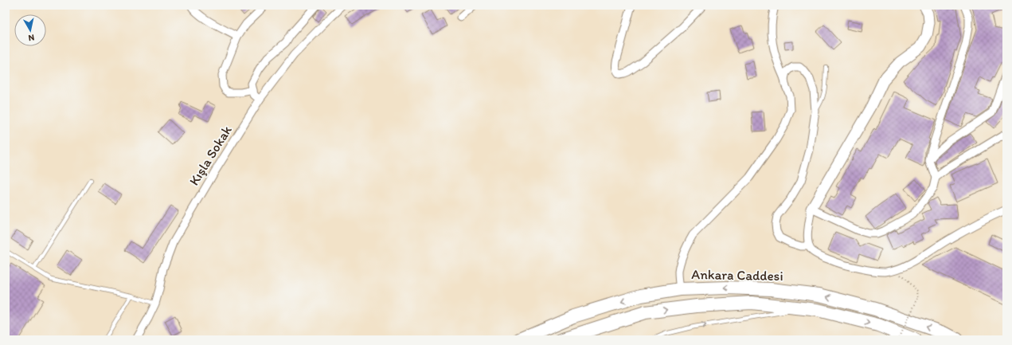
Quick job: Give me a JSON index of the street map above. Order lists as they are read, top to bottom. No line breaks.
{"streets":{"highway":["Ankara Caddesi"],"street":["Kışla Sokak"]},"north":"bottom"}
